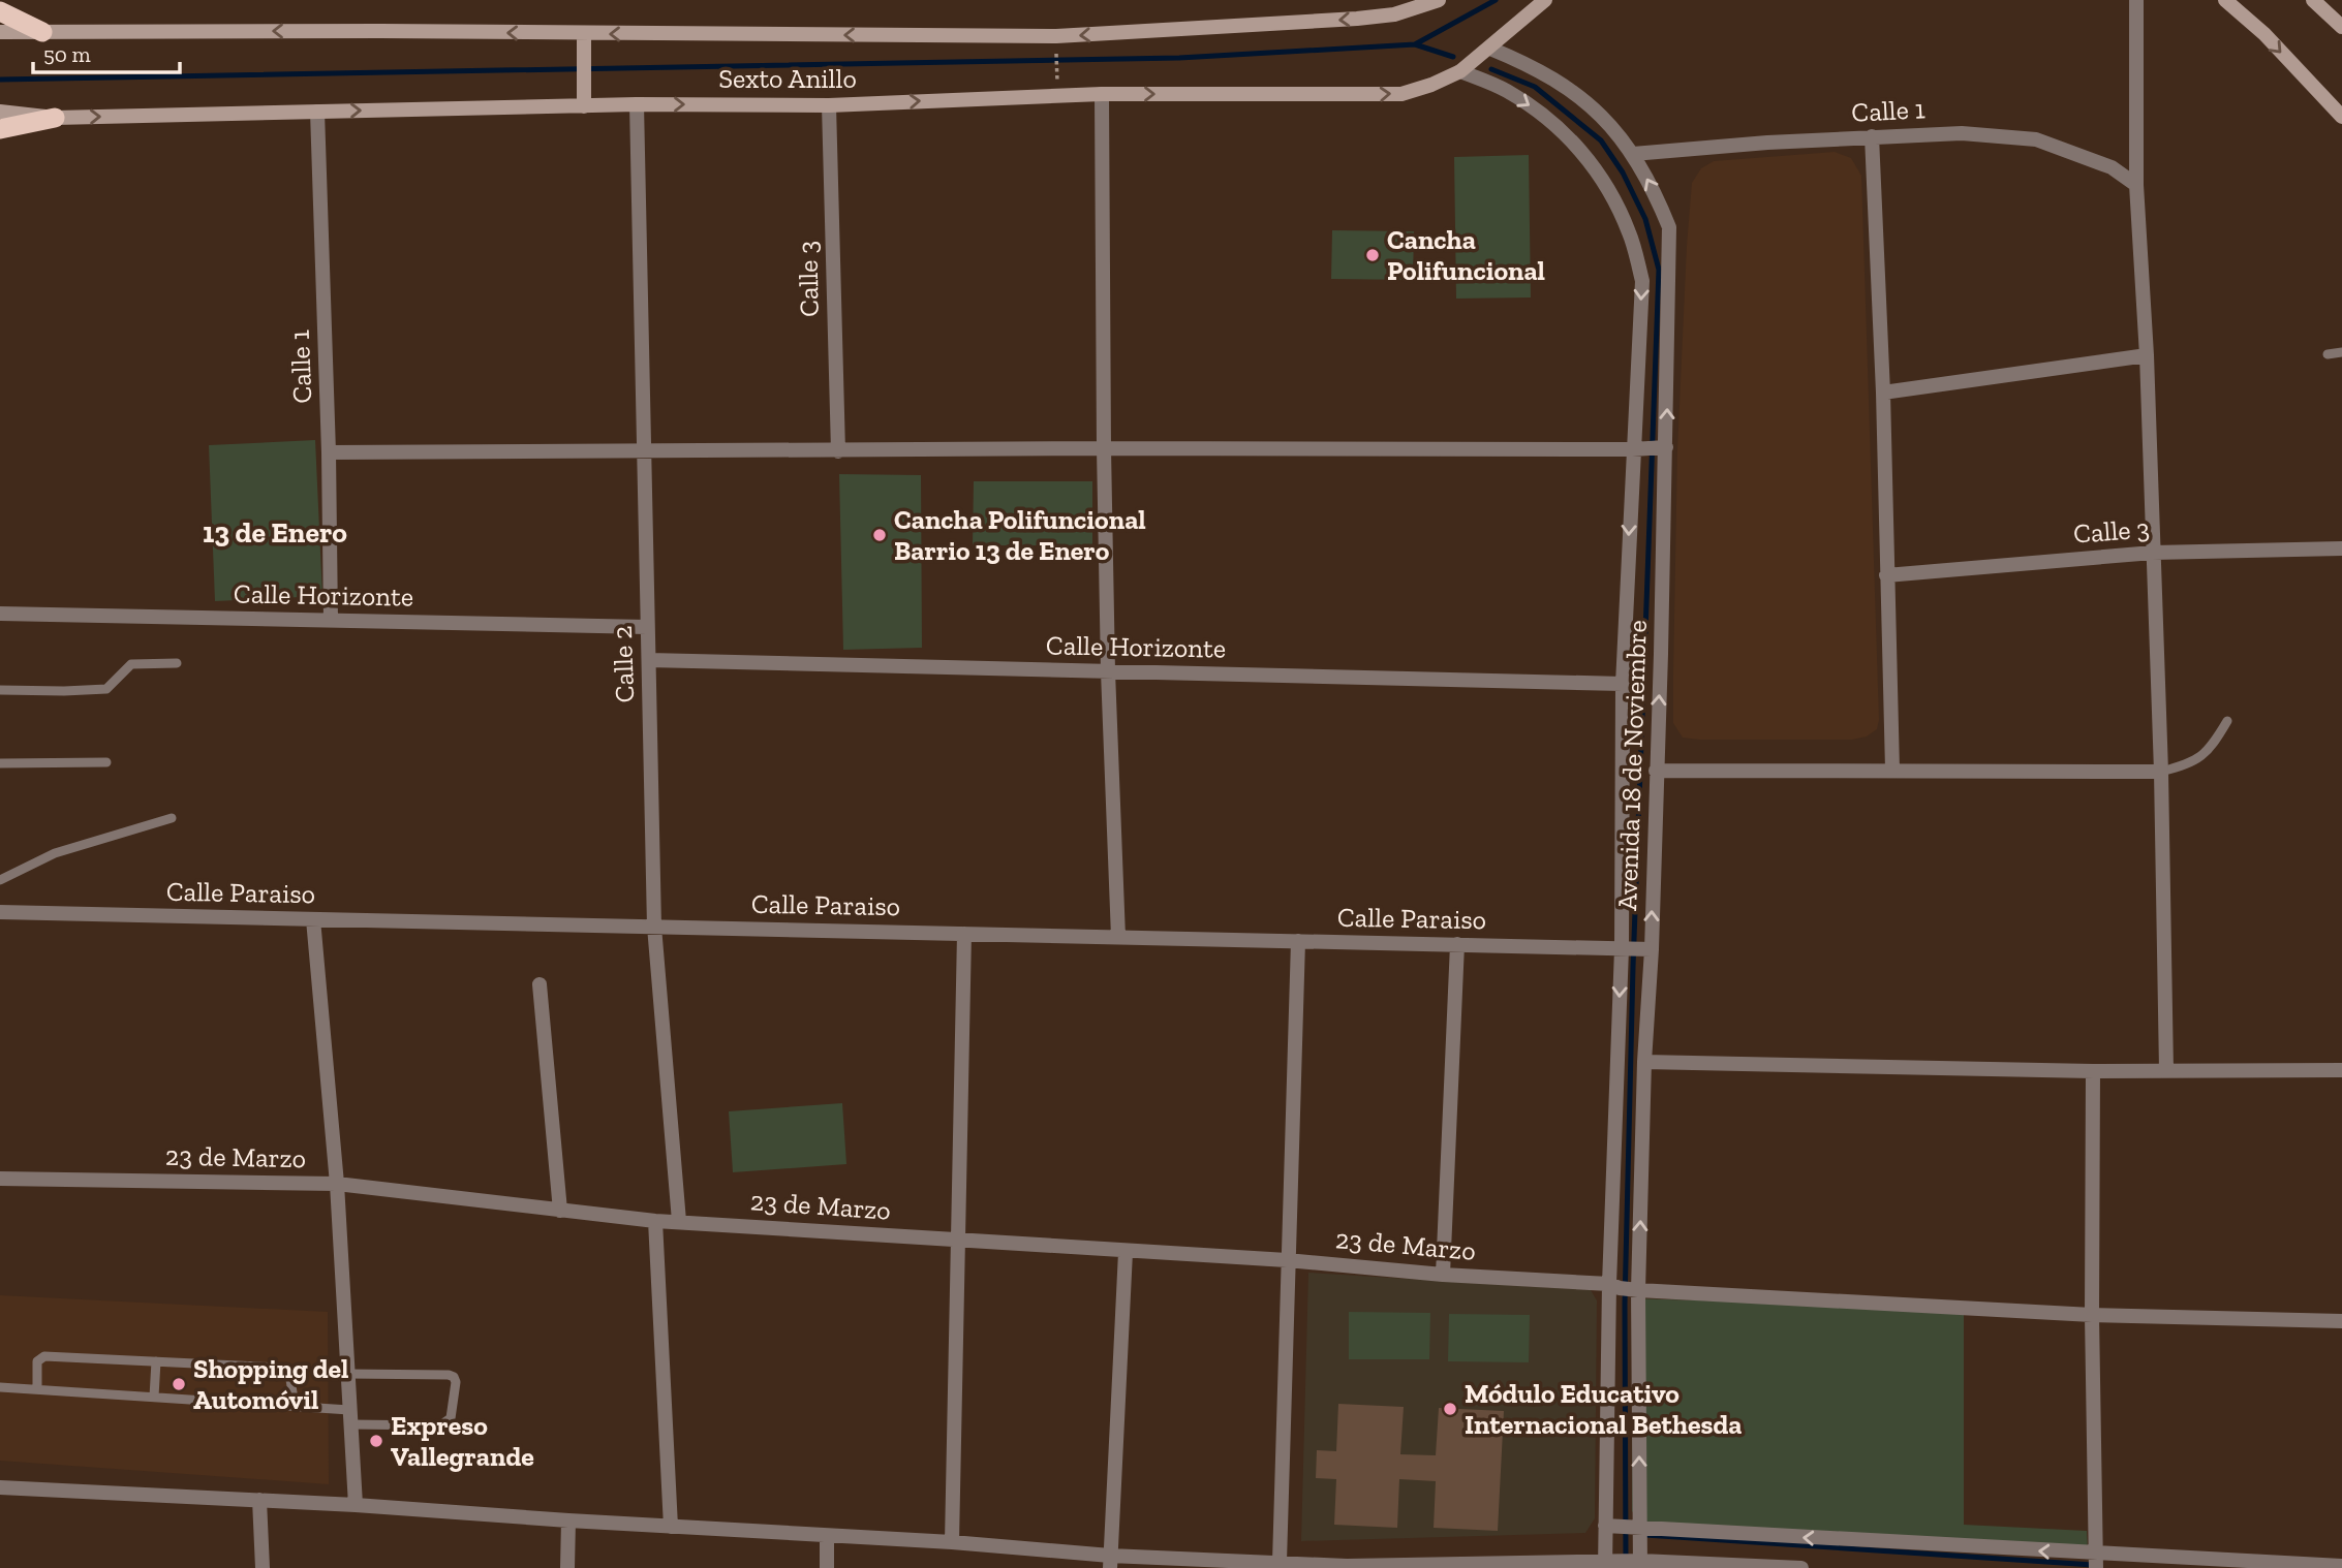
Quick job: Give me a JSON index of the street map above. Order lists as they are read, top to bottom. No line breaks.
{"streets":{"main road":["Sexto Anillo"],"street":["Calle 1","Calle 3","Calle Horizonte","Calle 2","Avenida 18 de Noviembre","Calle Paraiso","23 de Marzo"]},"crossings":[["Sexto Anillo","Calle 1"],["Sexto Anillo","Calle 3"],["Sexto Anillo","Calle 2"],["Sexto Anillo","Avenida 18 de Noviembre"],["Calle 1","Calle Horizonte"],["Calle 1","Avenida 18 de Noviembre"],["Calle Horizonte","Calle 2"],["Calle Horizonte","Avenida 18 de Noviembre"],["Calle 2","Calle Paraiso"],["Calle 2","23 de Marzo"],["Avenida 18 de Noviembre","Calle Paraiso"],["Avenida 18 de Noviembre","23 de Marzo"]],"districts":["13 de Enero"],"places":["Cancha Polifuncional","Cancha Polifuncional Barrio 13 de Enero","Shopping del Automóvil","Módulo Educativo Internacional Bethesda","Expreso Vallegrande"],"scale_bar":"50 m"}
